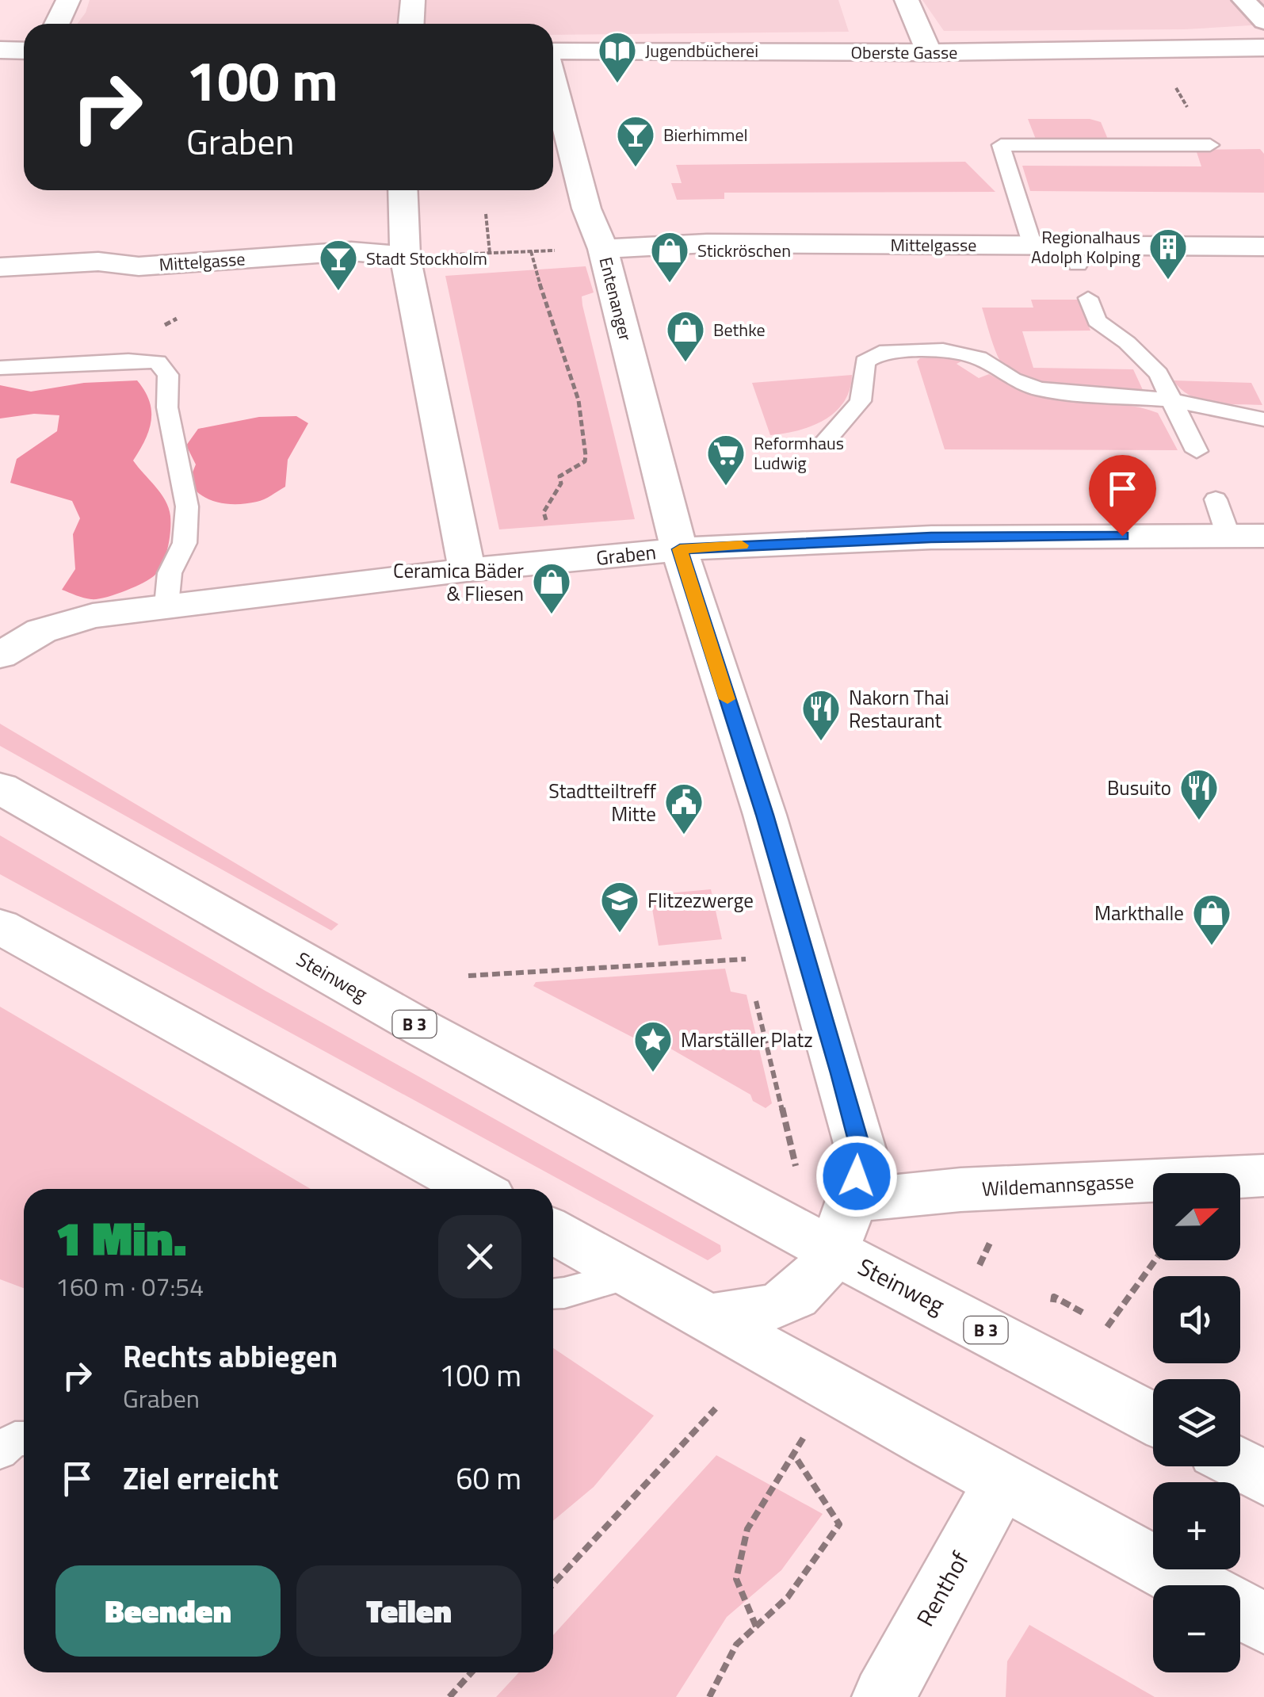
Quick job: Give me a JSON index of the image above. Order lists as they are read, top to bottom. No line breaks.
{"streets":{"street":["Oberste Gasse","Mittelgasse","Entenanger","Graben","Steinweg","B 3","Wildemannsgasse","Renthof"]},"crossings":[["Mittelgasse","Entenanger"],["Entenanger","Graben"],["Entenanger","Steinweg"],["Entenanger","Wildemannsgasse"]],"places":{"library":["Jugendbücherei"],"bar":["Bierhimmel","Stadt Stockholm"],"building":["Regionalhaus Adolph Kolping"],"shop":["Stickröschen","Bethke","Ceramica Bäder & Fliesen","Markthalle"],"supermarket":["Reformhaus Ludwig"],"restaurant":["Nakorn Thai Restaurant","Busuito"],"public building":["Stadtteiltreff Mitte"],"school or university":["Flitzezwerge"],"place":["Marställer Platz"]},"north":"right","page":{"turn":["100 m","Graben"],"map_buttons":["+","−"],"heading":["1 Min.","160 m · 07:54"],"list":[{"name":"Rechts abbiegen","note":"Graben","value":"100 m"},{"name":"Ziel erreicht","value":"60 m"}],"buttons":["Beenden","Teilen"]}}
